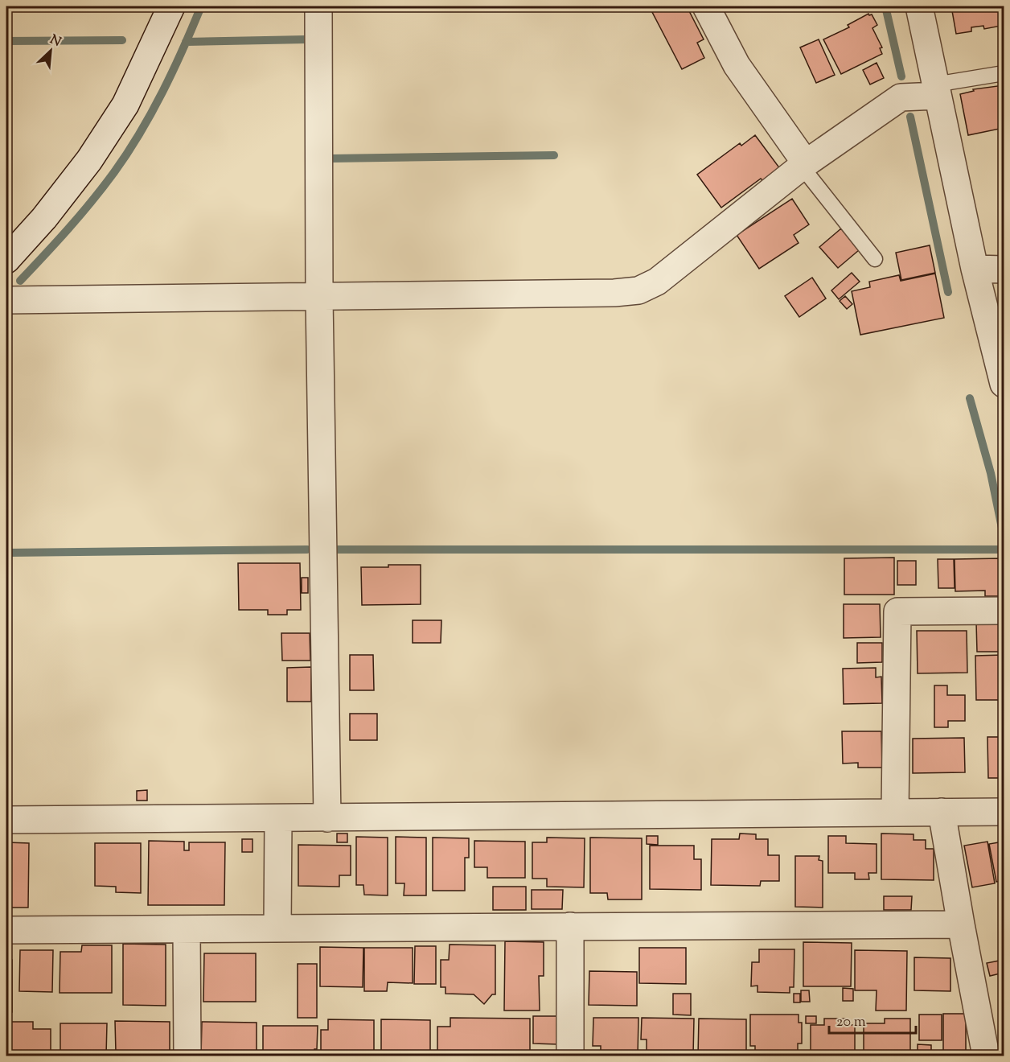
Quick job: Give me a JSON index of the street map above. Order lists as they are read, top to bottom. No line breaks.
{"scale_bar":"20 m","north":"top right"}
